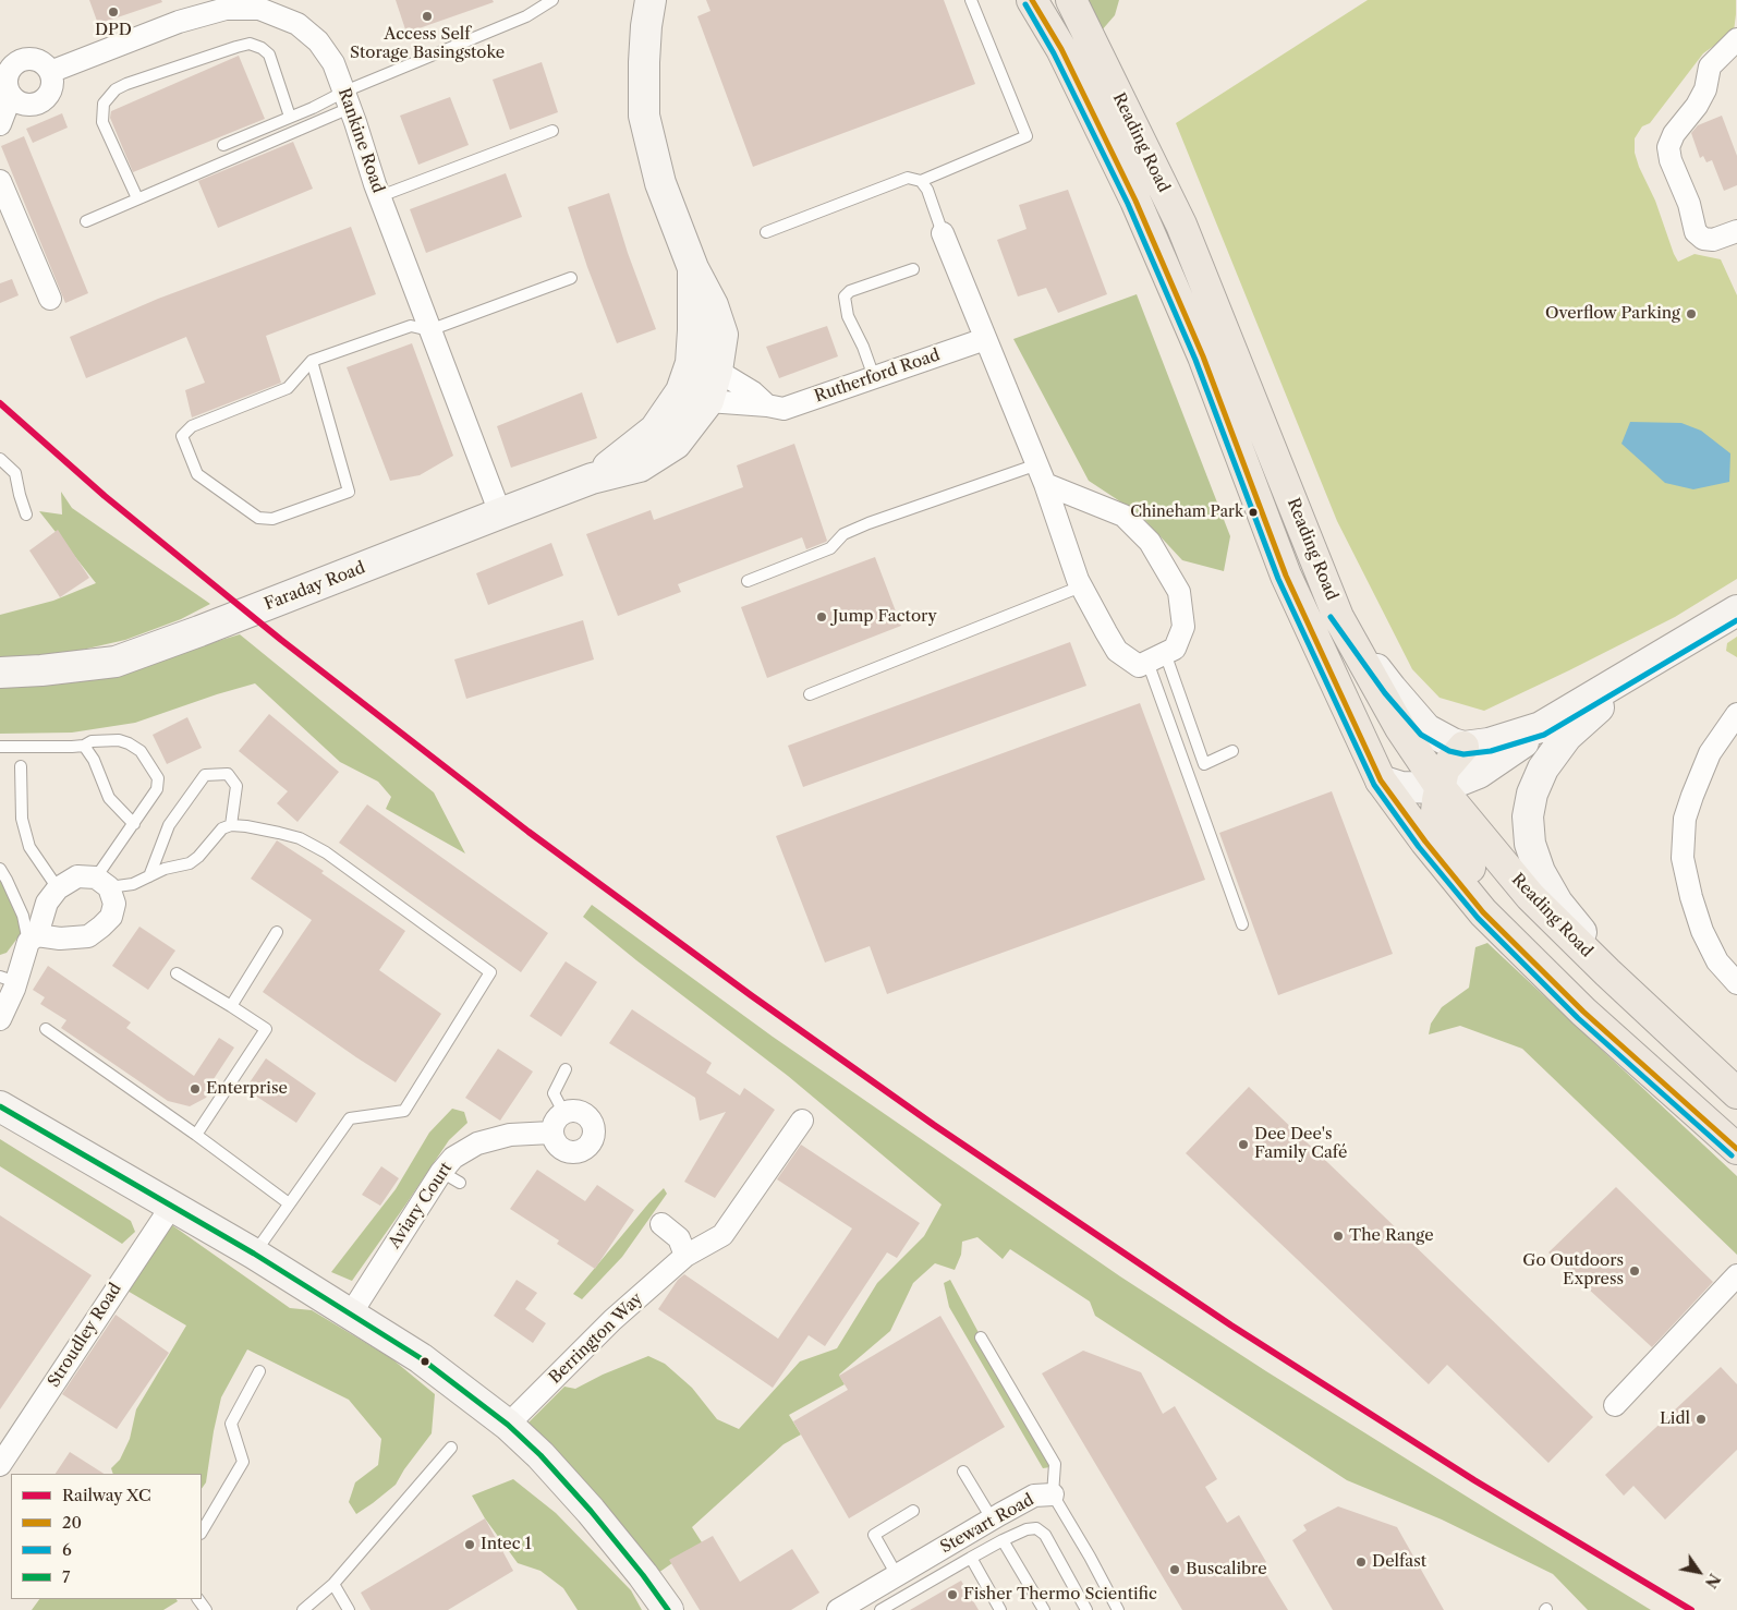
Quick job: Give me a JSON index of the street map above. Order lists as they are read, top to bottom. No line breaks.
{"streets":{"highway":["Reading Road"],"street":["Rankine Road","Rutherford Road","Faraday Road","Aviary Court","Stroudley Road","Berrington Way","Stewart Road"]},"crossings":[["Rankine Road","Faraday Road"],["Rutherford Road","Faraday Road"]],"places":["DPD","Access Self Storage Basingstoke","Overflow Parking","Chineham Park","Jump Factory","Enterprise","Dee Dee's Family Café","The Range","Go Outdoors Express","Lidl","Intec 1","Delfast","Buscalibre","Fisher Thermo Scientific"],"lines":["transit line 20","transit line 6","rail line XC","transit line 7"],"legend":["Railway XC","20","6","7"],"north":"bottom right"}
